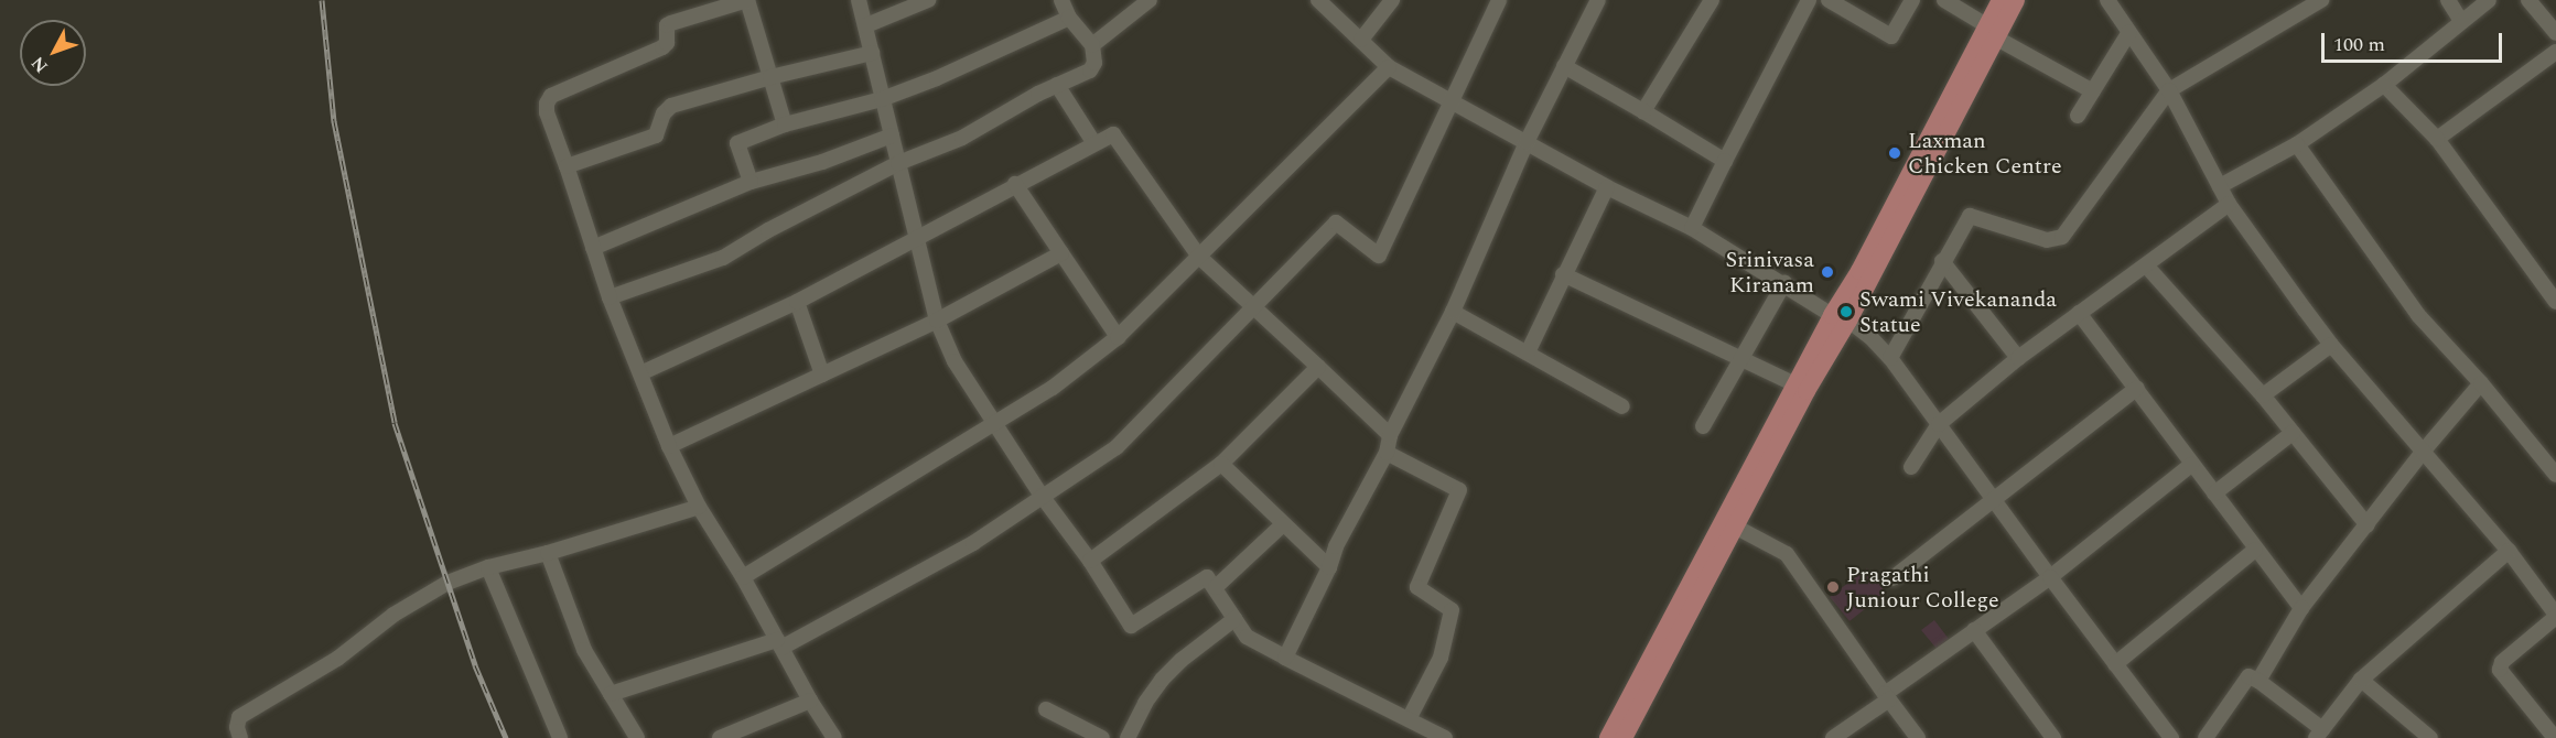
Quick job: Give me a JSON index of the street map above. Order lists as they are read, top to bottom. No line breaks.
{"places":["Laxman Chicken Centre","Srinivasa Kiranam","Swami Vivekananda Statue","Pragathi Juniour College"],"scale_bar":"100 m","north":"bottom left"}
